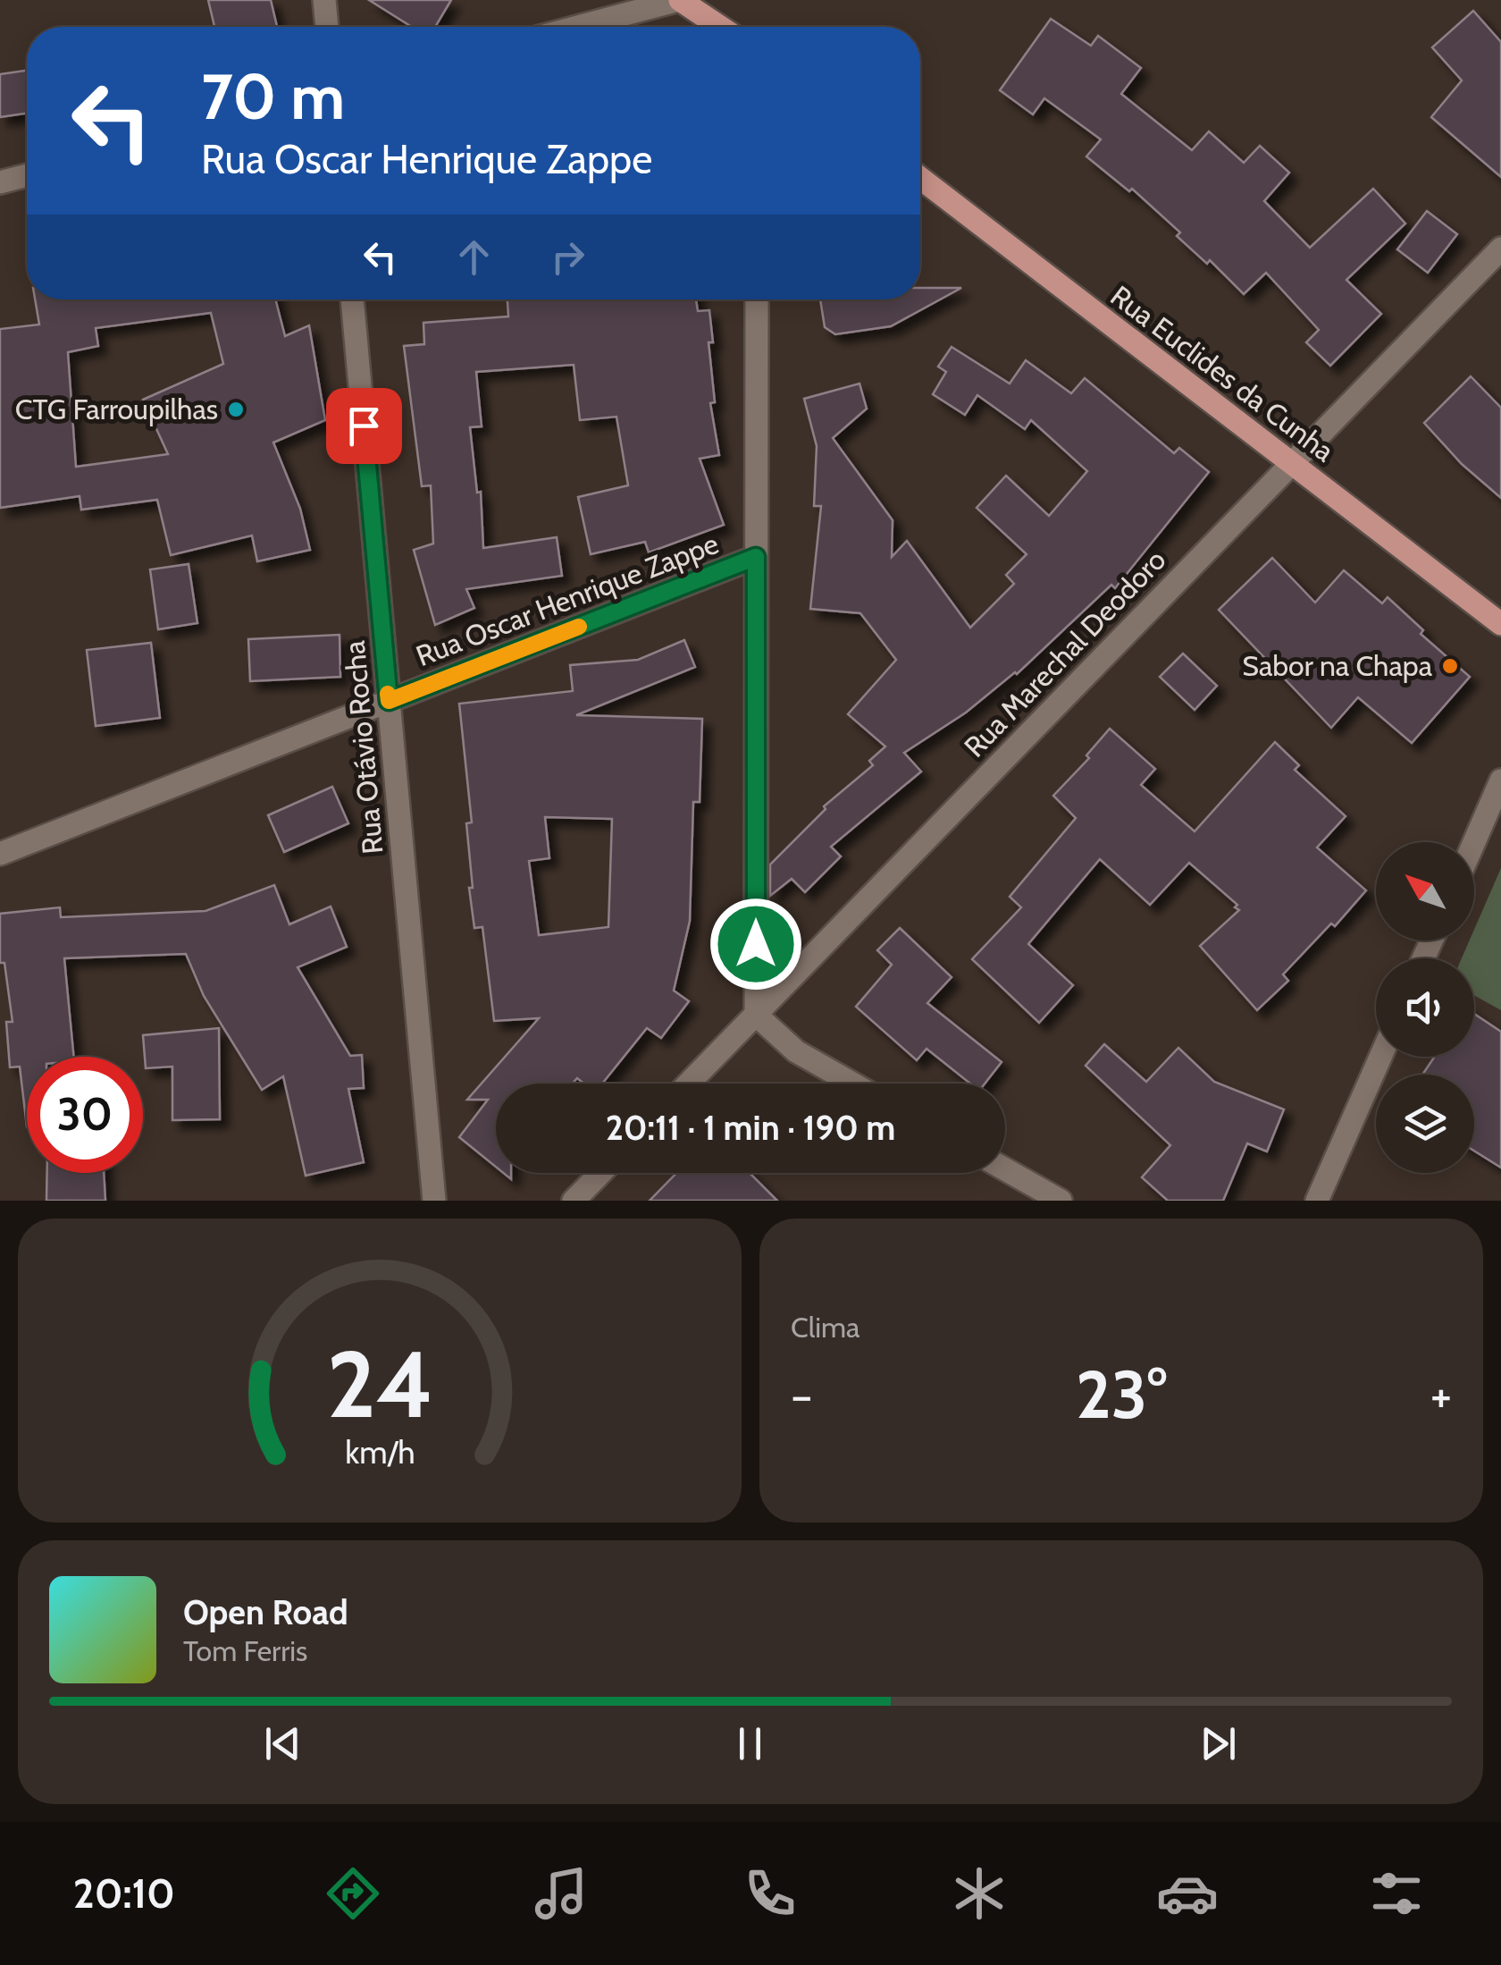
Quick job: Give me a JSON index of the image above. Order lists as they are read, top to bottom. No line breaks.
{"streets":{"main road":["Rua Euclides da Cunha"],"street":["Rua Oscar Henrique Zappe","Rua Marechal Deodoro","Rua Otávio Rocha"]},"crossings":[["Rua Euclides da Cunha","Rua Marechal Deodoro"],["Rua Oscar Henrique Zappe","Rua Otávio Rocha"]],"places":["CTG Farroupilhas","Sabor na Chapa"],"north":"top left","page":{"turn":["70 m","Rua Oscar Henrique Zappe"],"limit":"30","trip":"20:11 · 1 min · 190 m","tile":"Clima","heat":["−","23°","+"],"song":["Open Road","Tom Ferris"],"tabs":"20:10","gauge":["24","km/h"]}}
